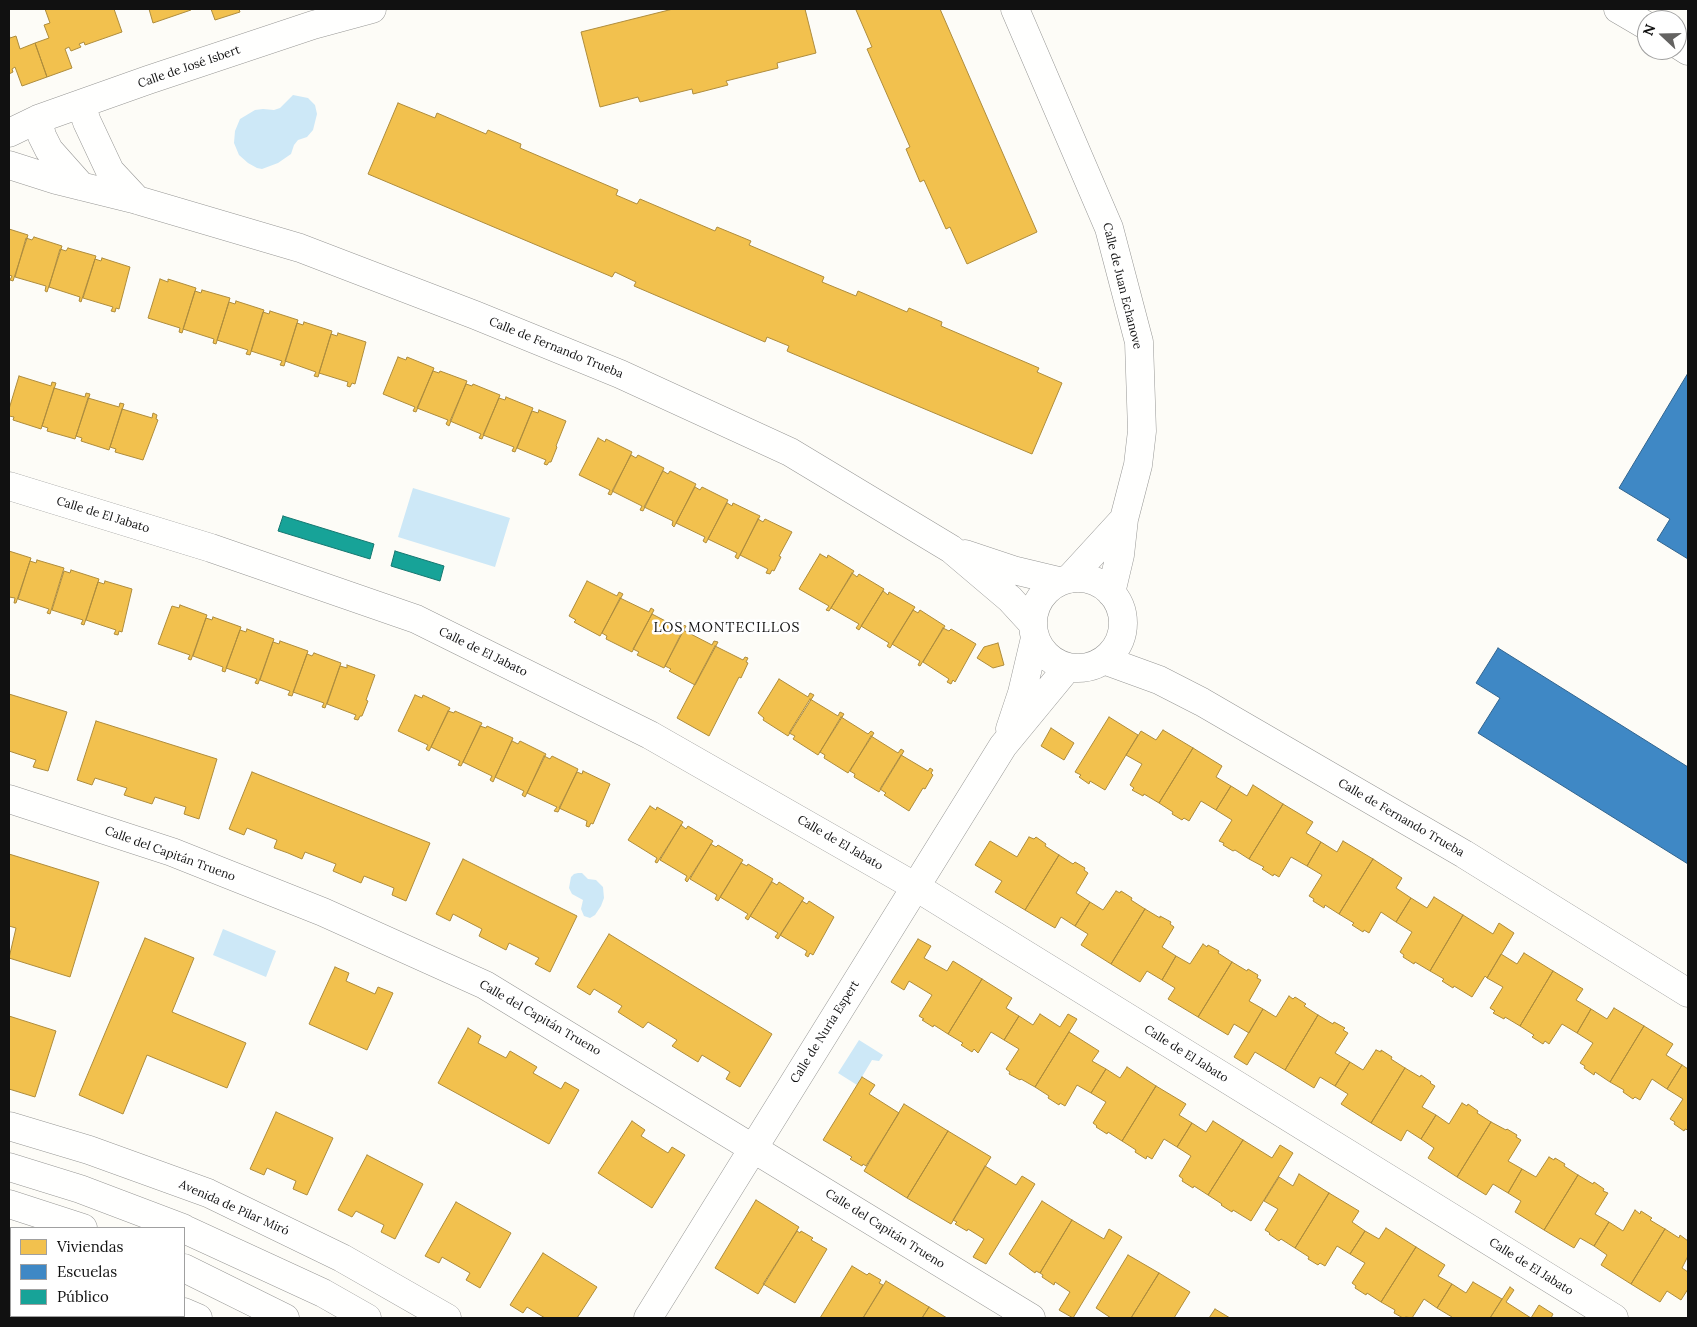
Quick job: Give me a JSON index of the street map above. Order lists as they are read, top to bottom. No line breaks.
{"streets":{"street":["Calle de José Isbert","Calle de Juan Echanove","Calle de Fernando Trueba","Calle de El Jabato","Calle del Capitán Trueno","Calle de Nuria Espert","Avenida de Pilar Miró"]},"crossings":[["Calle de Juan Echanove","Calle de Fernando Trueba"],["Calle de Juan Echanove","Calle de Nuria Espert"],["Calle de Fernando Trueba","Calle de Nuria Espert"],["Calle de El Jabato","Calle de Nuria Espert"],["Calle del Capitán Trueno","Calle de Nuria Espert"]],"districts":["LOS MONTECILLOS"],"legend":["Viviendas","Escuelas","Público"],"north":"left"}
